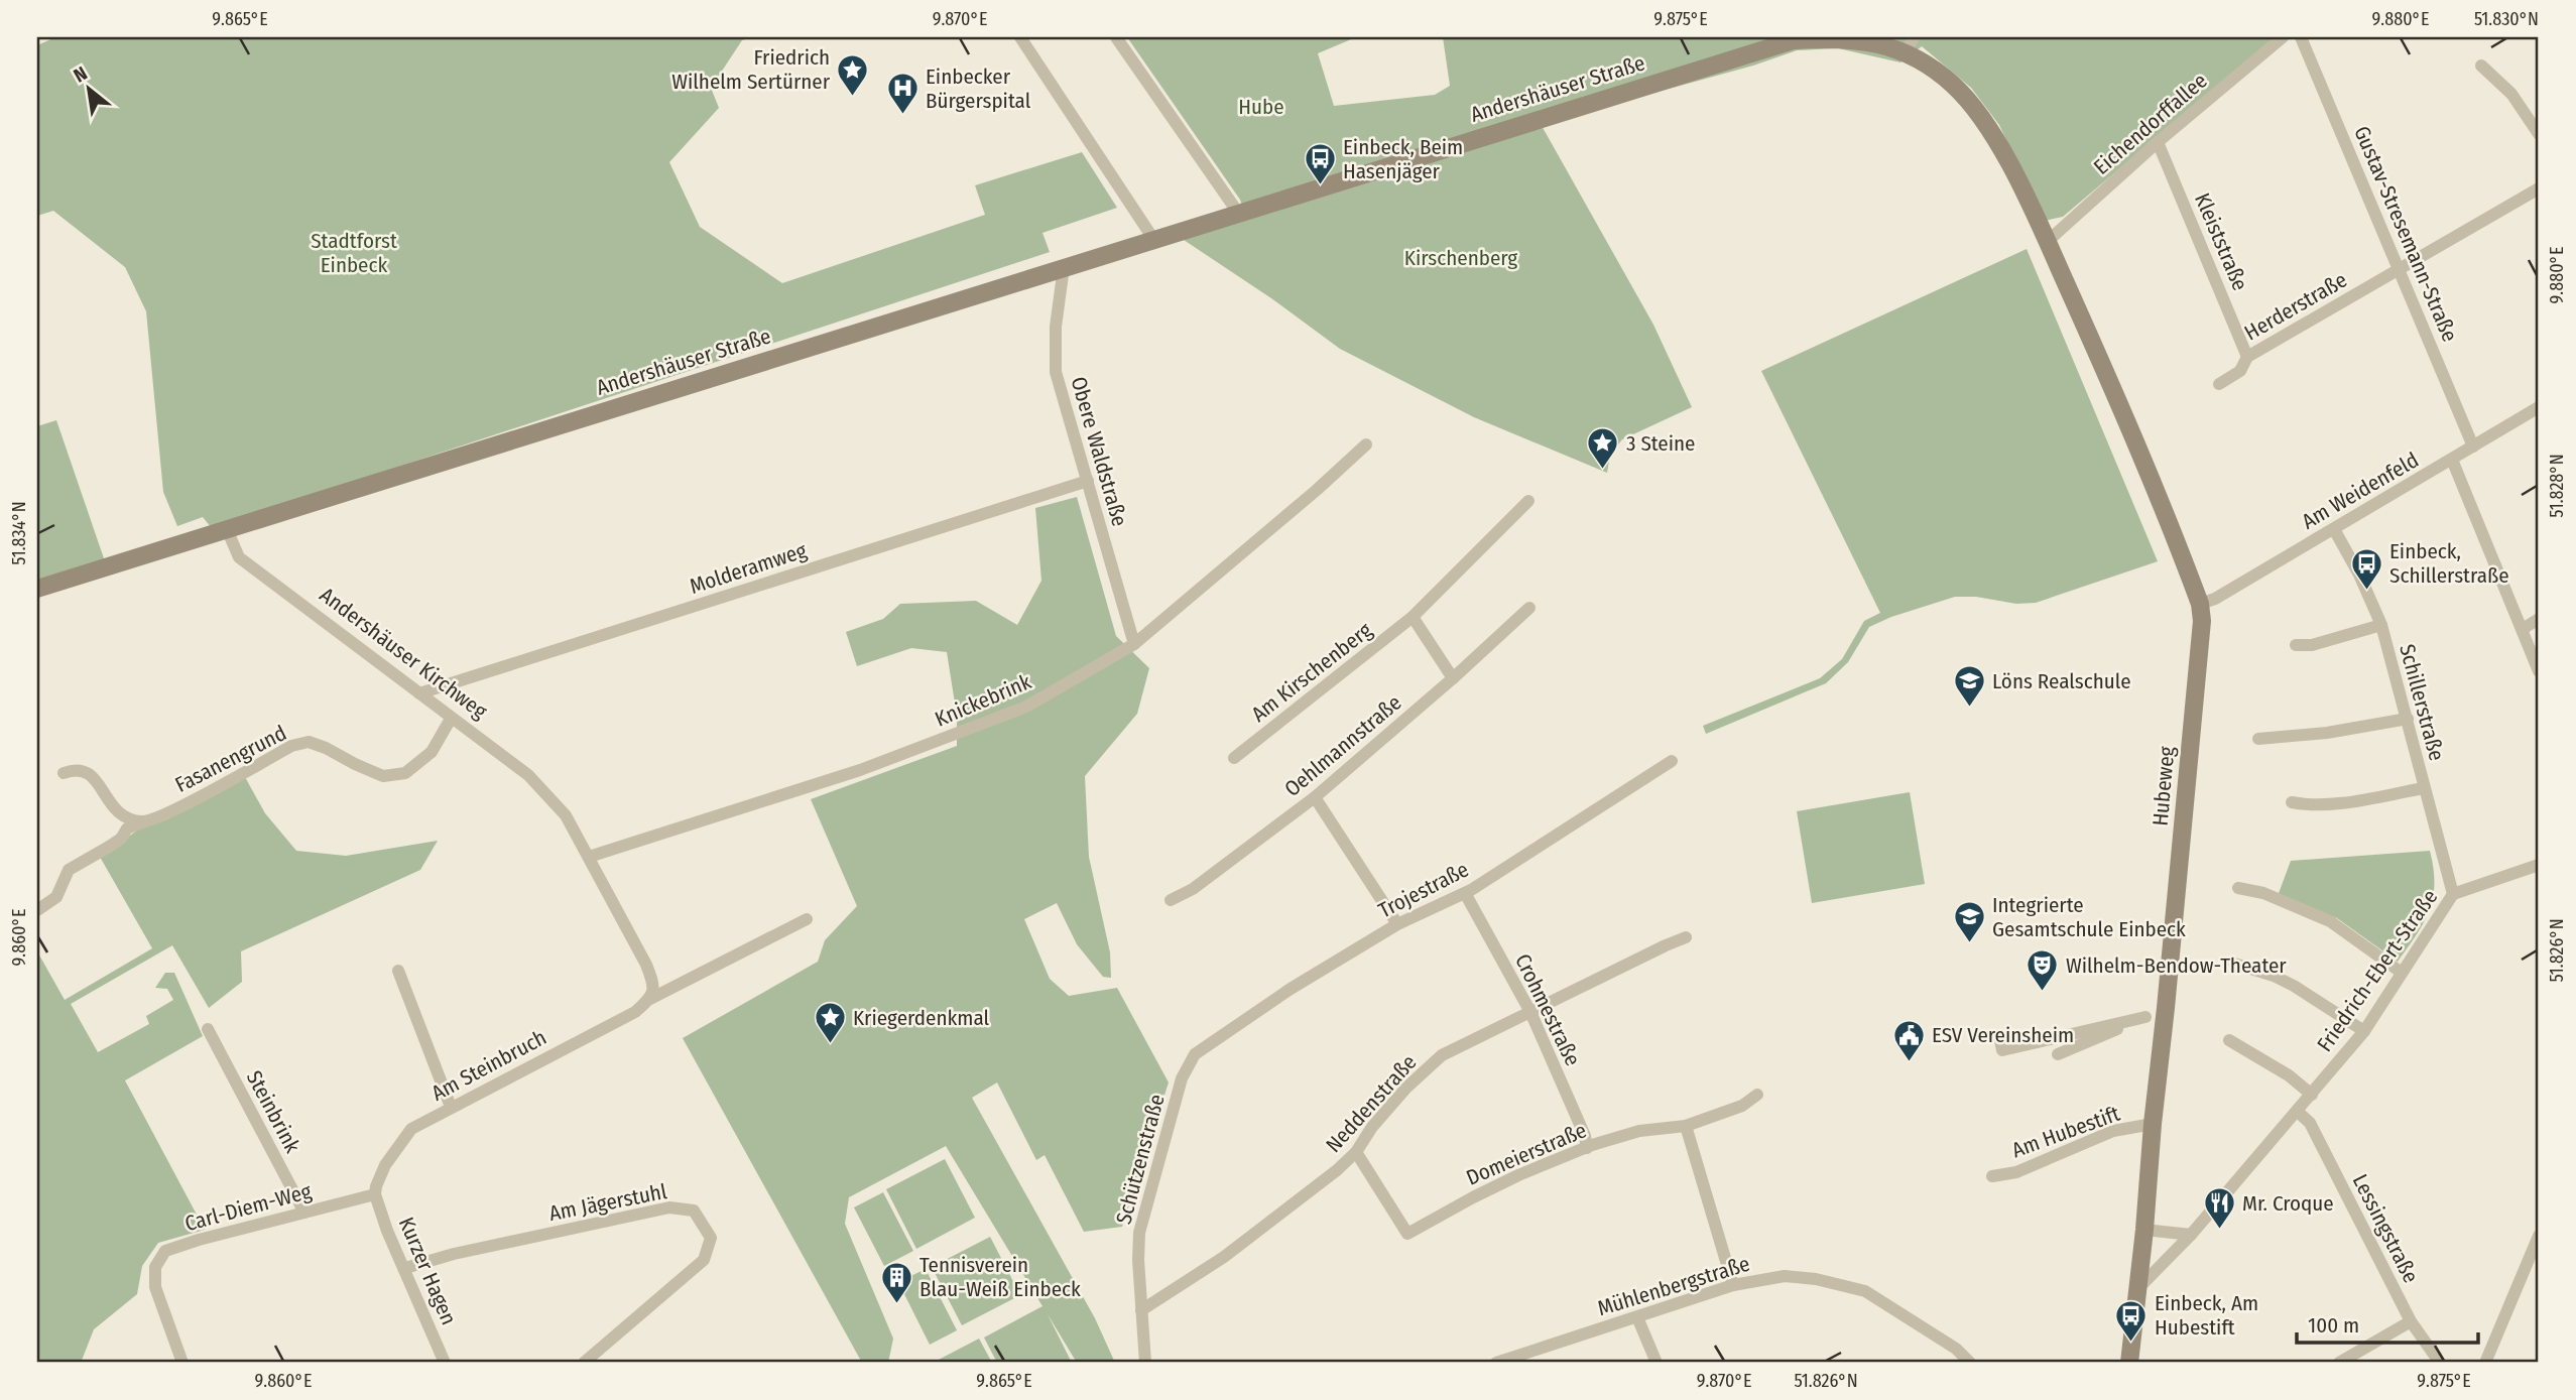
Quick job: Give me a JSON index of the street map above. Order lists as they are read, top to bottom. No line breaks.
{"streets":{"street":["Andershäuser Straße","Eichendorffallee","Gustav-Stresemann-Straße","Kleiststraße","Herderstraße","Obere Waldstraße","Am Weidenfeld","Molderamweg","Andershäuser Kirchweg","Am Kirschenberg","Knickebrink","Schillerstraße","Oehlmannstraße","Fasanengrund","Hubeweg","Trojestraße","Friedrich-Ebert-Straße","Crohmestraße","Am Steinbruch","Neddenstraße","Steinbrink","Am Hubestift","Domeierstraße","Schützenstraße","Am Jägerstuhl","Carl-Diem-Weg","Lessingstraße","Kurzer Hagen","Mühlenbergstraße"]},"crossings":[["Andershäuser Straße","Eichendorffallee"],["Andershäuser Straße","Obere Waldstraße"],["Andershäuser Straße","Andershäuser Kirchweg"],["Andershäuser Straße","Hubeweg"],["Eichendorffallee","Kleiststraße"],["Eichendorffallee","Hubeweg"],["Gustav-Stresemann-Straße","Herderstraße"],["Gustav-Stresemann-Straße","Am Weidenfeld"],["Kleiststraße","Herderstraße"],["Obere Waldstraße","Molderamweg"],["Obere Waldstraße","Knickebrink"],["Am Weidenfeld","Schillerstraße"],["Am Weidenfeld","Hubeweg"],["Molderamweg","Andershäuser Kirchweg"],["Andershäuser Kirchweg","Knickebrink"],["Andershäuser Kirchweg","Fasanengrund"],["Andershäuser Kirchweg","Am Steinbruch"],["Schillerstraße","Friedrich-Ebert-Straße"],["Hubeweg","Friedrich-Ebert-Straße"],["Hubeweg","Am Hubestift"],["Trojestraße","Crohmestraße"],["Trojestraße","Schützenstraße"],["Friedrich-Ebert-Straße","Lessingstraße"],["Crohmestraße","Neddenstraße"],["Crohmestraße","Domeierstraße"],["Am Steinbruch","Carl-Diem-Weg"],["Am Steinbruch","Kurzer Hagen"],["Neddenstraße","Domeierstraße"],["Neddenstraße","Schützenstraße"],["Steinbrink","Carl-Diem-Weg"],["Am Jägerstuhl","Kurzer Hagen"],["Carl-Diem-Weg","Kurzer Hagen"]],"parks":["Hube","Stadtforst Einbeck","Kirschenberg"],"places":{"place":["Friedrich Wilhelm Sertürner","3 Steine","Kriegerdenkmal"],"hospital":["Einbecker Bürgerspital"],"bus stop":["Einbeck, Beim Hasenjäger","Einbeck, Schillerstraße","Einbeck, Am Hubestift"],"school or university":["Löns Realschule","Integrierte Gesamtschule Einbeck"],"theatre":["Wilhelm-Bendow-Theater"],"public building":["ESV Vereinsheim"],"restaurant":["Mr. Croque"],"building":["Tennisverein Blau-Weiß Einbeck"]},"scale_bar":"100 m","north":"top left","coordinates":["9.865°E","9.870°E","9.875°E","9.880°E","51.830°N","51.828°N","51.834°N","9.860°E","51.826°N"]}
